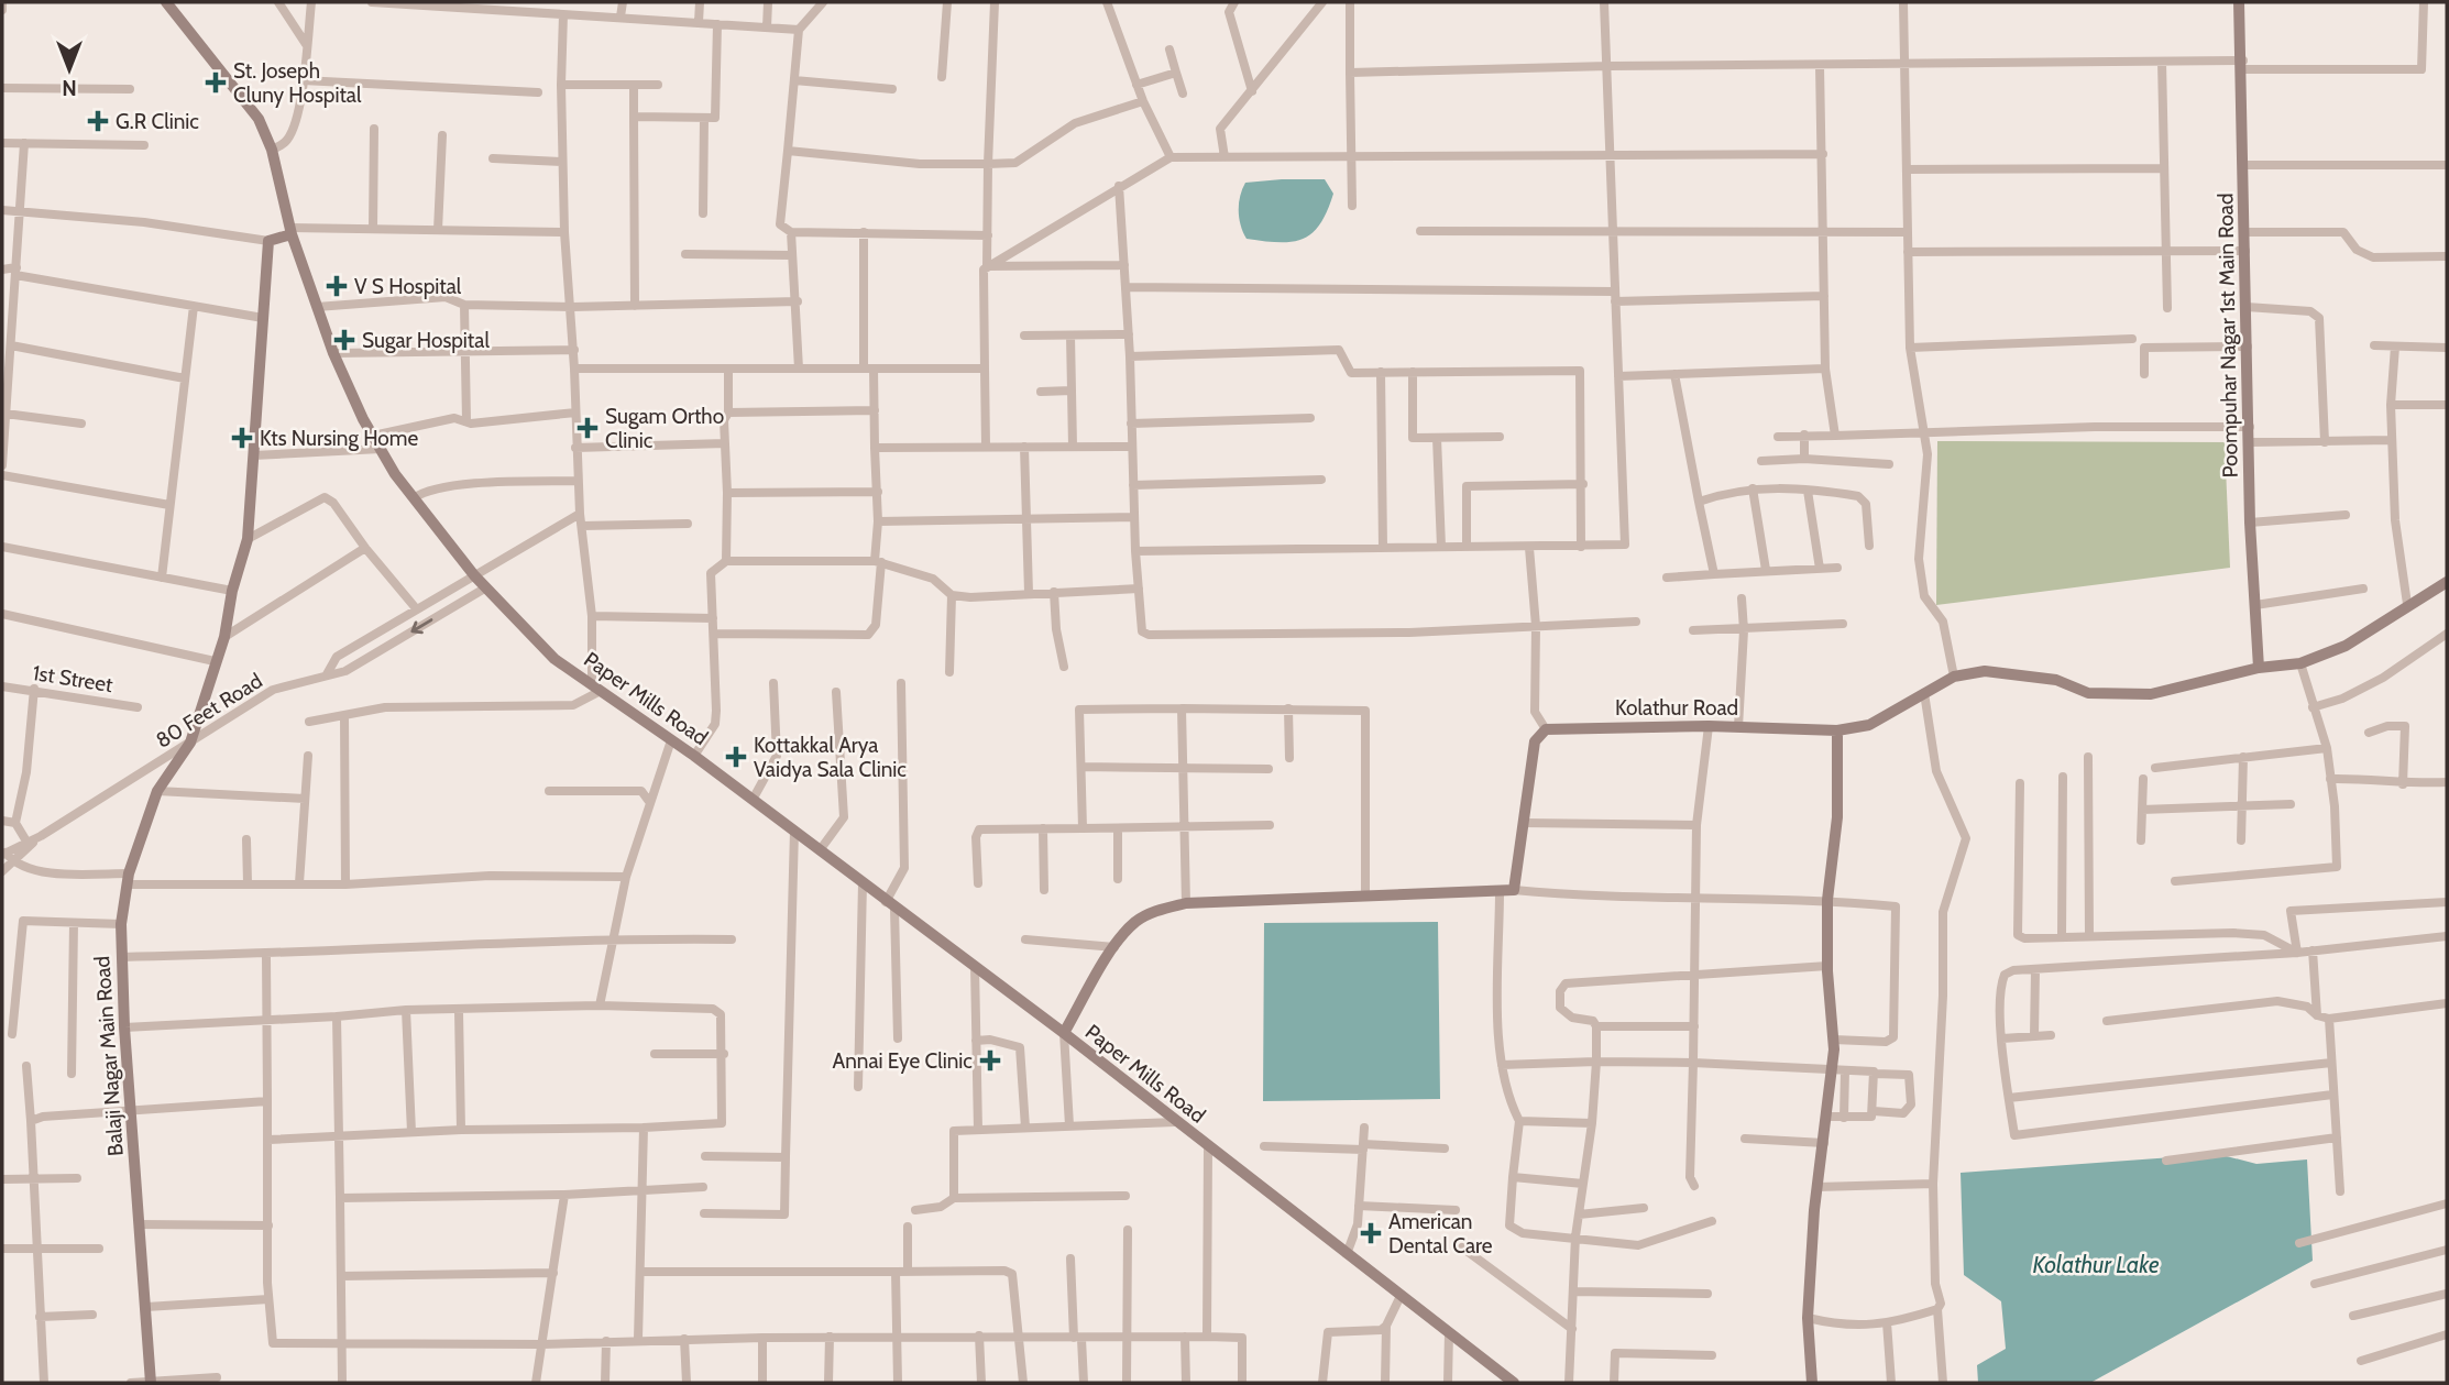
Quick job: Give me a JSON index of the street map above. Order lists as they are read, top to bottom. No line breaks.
{"streets":{"main road":["Poompuhar Nagar 1st Main Road","Paper Mills Road","Kolathur Road","Balaji Nagar Main Road"],"street":["1st Street","80 Feet Road"]},"crossings":[["Poompuhar Nagar 1st Main Road","Kolathur Road"],["Paper Mills Road","80 Feet Road"],["80 Feet Road","Balaji Nagar Main Road"]],"water":["Kolathur Lake"],"places":{"health":["St. Joseph Cluny Hospital","G.R Clinic","V S Hospital","Sugar Hospital","Sugam Ortho Clinic","Kts Nursing Home","Kottakkal Arya Vaidya Sala Clinic","Annai Eye Clinic","American Dental Care"]},"north":"bottom"}
